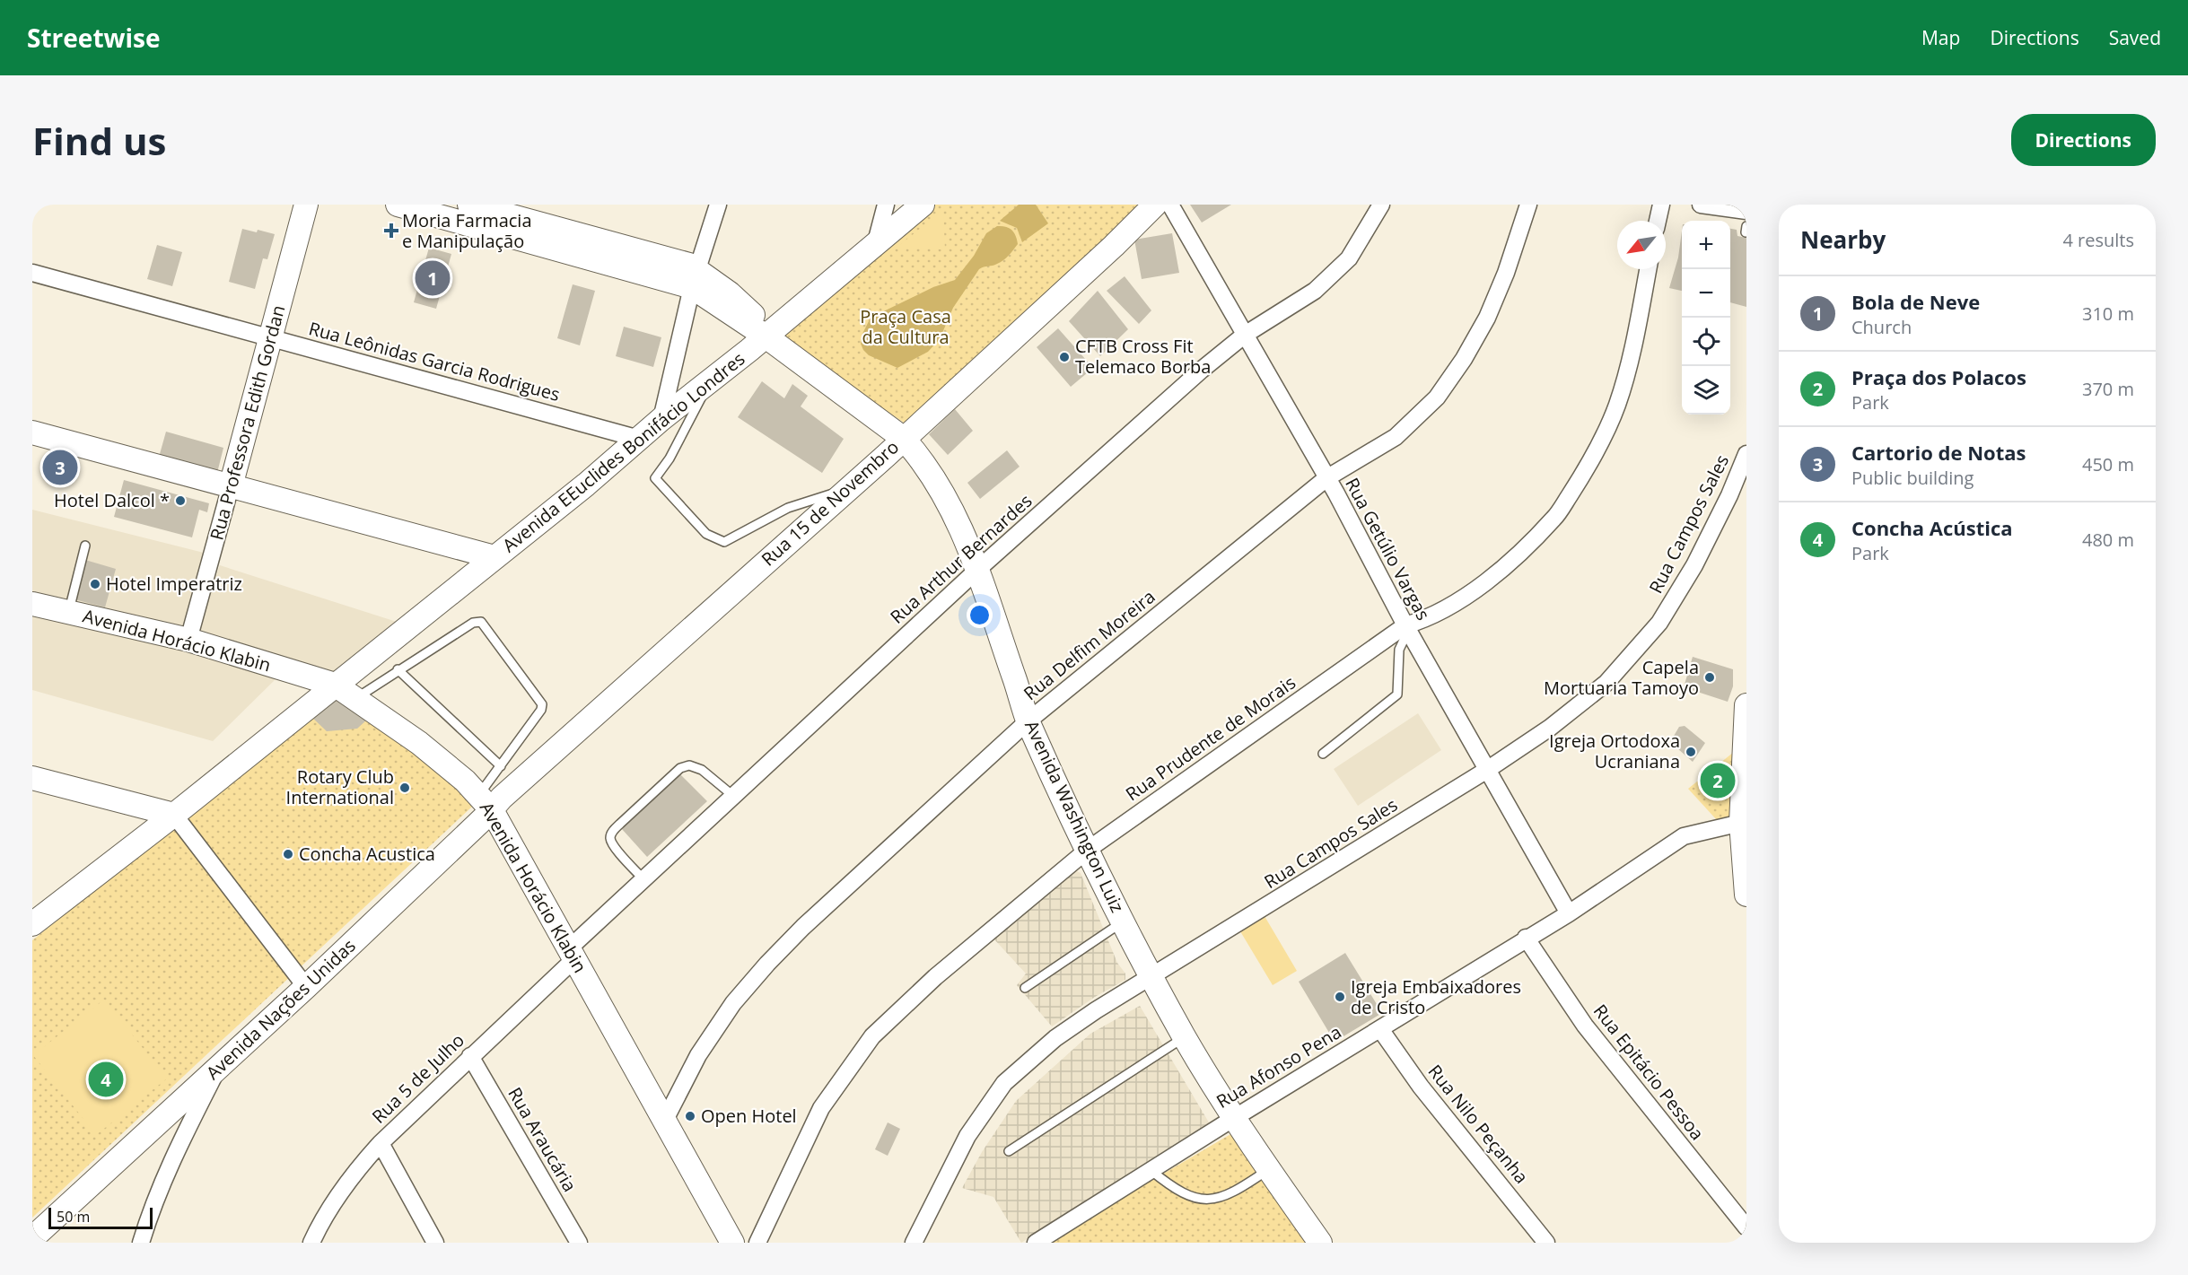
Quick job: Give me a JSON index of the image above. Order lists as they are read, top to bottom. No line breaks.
{"streets":{"main road":["Rua Professora Edith Gordan","Avenida EEuclides Bonifácio Londres","Rua 15 de Novembro","Avenida Horácio Klabin","Avenida Washington Luiz","Avenida Nações Unidas"],"street":["Rua Leônidas Garcia Rodrigues","Rua Campos Sales","Rua Getúlio Vargas","Rua Arthur Bernardes","Rua Delfim Moreira","Rua Prudente de Morais","Rua Afonso Pena","Rua Epitácio Pessoa","Rua 5 de Julho","Rua Nilo Peçanha","Rua Araucária"]},"crossings":[["Rua Leônidas Garcia Rodrigues","Rua Professora Edith Gordan"],["Rua Leônidas Garcia Rodrigues","Avenida EEuclides Bonifácio Londres"],["Rua Professora Edith Gordan","Avenida Horácio Klabin"],["Avenida EEuclides Bonifácio Londres","Avenida Horácio Klabin"],["Avenida EEuclides Bonifácio Londres","Avenida Washington Luiz"],["Rua 15 de Novembro","Avenida Horácio Klabin"],["Rua 15 de Novembro","Avenida Washington Luiz"],["Rua 15 de Novembro","Avenida Nações Unidas"],["Rua Campos Sales","Rua Getúlio Vargas"],["Rua Campos Sales","Avenida Washington Luiz"],["Rua Getúlio Vargas","Rua Arthur Bernardes"],["Rua Getúlio Vargas","Rua Delfim Moreira"],["Rua Getúlio Vargas","Rua Prudente de Morais"],["Rua Getúlio Vargas","Rua Afonso Pena"],["Rua Arthur Bernardes","Avenida Horácio Klabin"],["Rua Arthur Bernardes","Avenida Washington Luiz"],["Rua Arthur Bernardes","Rua 5 de Julho"],["Avenida Horácio Klabin","Rua Delfim Moreira"],["Avenida Horácio Klabin","Avenida Nações Unidas"],["Avenida Horácio Klabin","Rua 5 de Julho"],["Rua Delfim Moreira","Avenida Washington Luiz"],["Rua Prudente de Morais","Avenida Washington Luiz"],["Avenida Washington Luiz","Rua Afonso Pena"],["Rua Afonso Pena","Rua Epitácio Pessoa"],["Rua Afonso Pena","Rua Nilo Peçanha"],["Rua 5 de Julho","Rua Araucária"]],"parks":["Praça Casa da Cultura"],"places":{"health":["Moria Farmacia e Manipulação"],"other":["CFTB Cross Fit Telemaco Borba","Hotel Dalcol *","Hotel Imperatriz","Capela Mortuaria Tamoyo","Igreja Ortodoxa Ucraniana","Rotary Club International","Concha Acustica","Igreja Embaixadores de Cristo","Open Hotel"]},"scale_bar":"50 m","north":"bottom left","page":{"header":"Streetwise","nav":["Map","Directions","Saved"],"buttons":"Directions","title":"Find us","heading":["Nearby","4 results"],"map_buttons":["+","−"],"pins":["1","3","2","4"],"list":[{"mark":"1","name":"Bola de Neve","note":"Church","value":"310 m"},{"mark":"2","name":"Praça dos Polacos","note":"Park","value":"370 m"},{"mark":"3","name":"Cartorio de Notas","note":"Public building","value":"450 m"},{"mark":"4","name":"Concha Acústica","note":"Park","value":"480 m"}],"scale":"50 m"}}
